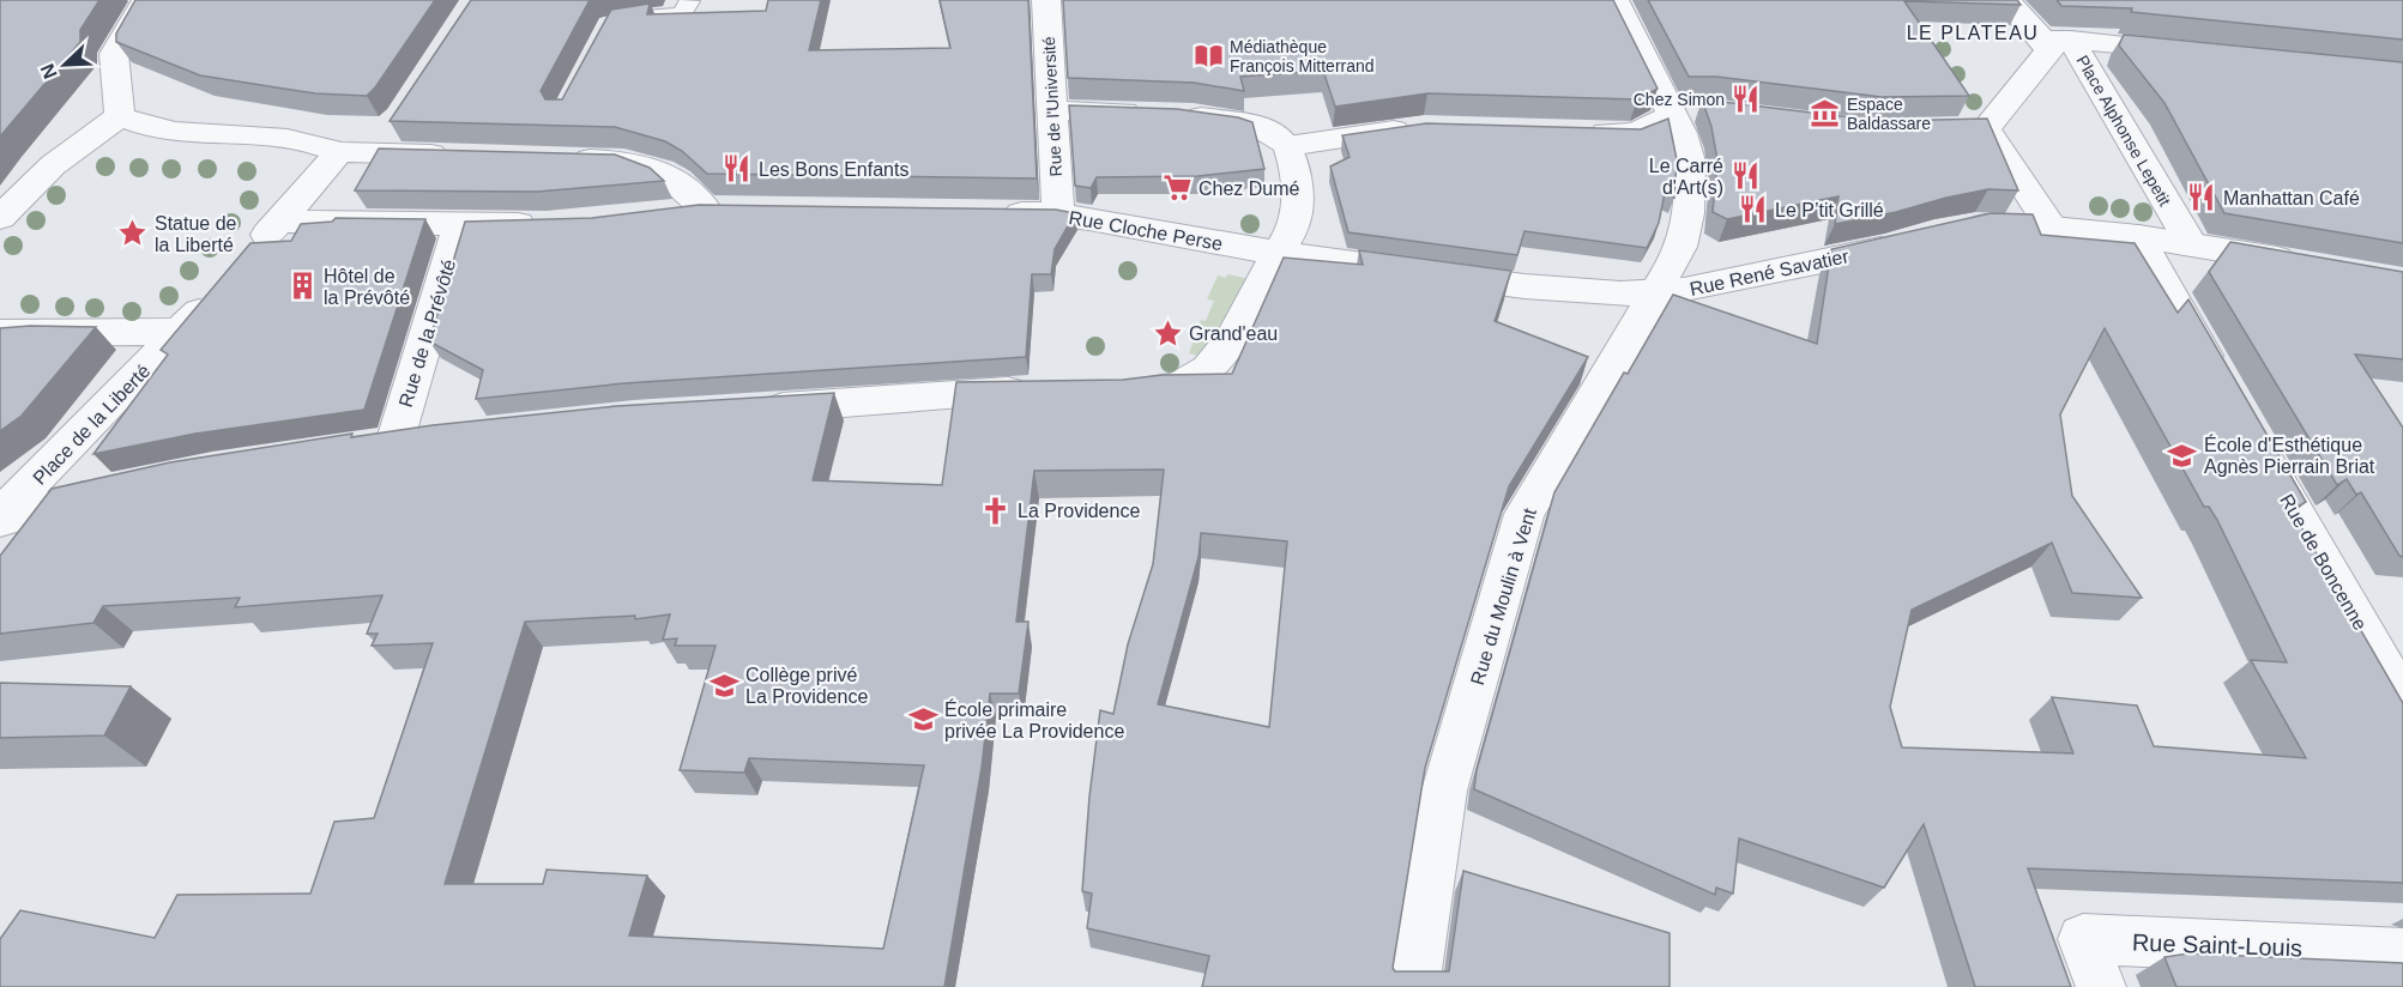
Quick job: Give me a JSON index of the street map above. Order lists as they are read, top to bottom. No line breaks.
{"streets":{"street":["Rue de l'Université","Place Alphonse Lepetit","Rue Cloche Perse","Rue René Savatier","Rue de la Prévôté","Place de la Liberté","Rue de Boncenne","Rue du Moulin à Vent","Rue Saint-Louis"]},"crossings":[["Rue de l'Université","Rue Cloche Perse"],["Rue Cloche Perse","Rue René Savatier"],["Rue Cloche Perse","Rue du Moulin à Vent"],["Rue René Savatier","Rue du Moulin à Vent"]],"districts":["LE PLATEAU"],"places":{"library":["Médiathèque François Mitterrand"],"restaurant":["Chez Simon","Les Bons Enfants","Le Carré d'Art(s)","Manhattan Café","Le P’tit Grillé"],"museum":["Espace Baldassare"],"supermarket":["Chez Dumé"],"place":["Statue de la Liberté","Grand'eau"],"building":["Hôtel de la Prévôté"],"school or university":["École d'Esthétique Agnès Pierrain Briat","Collège privé La Providence","École primaire privée La Providence"],"church":["La Providence"]},"north":"bottom left"}
